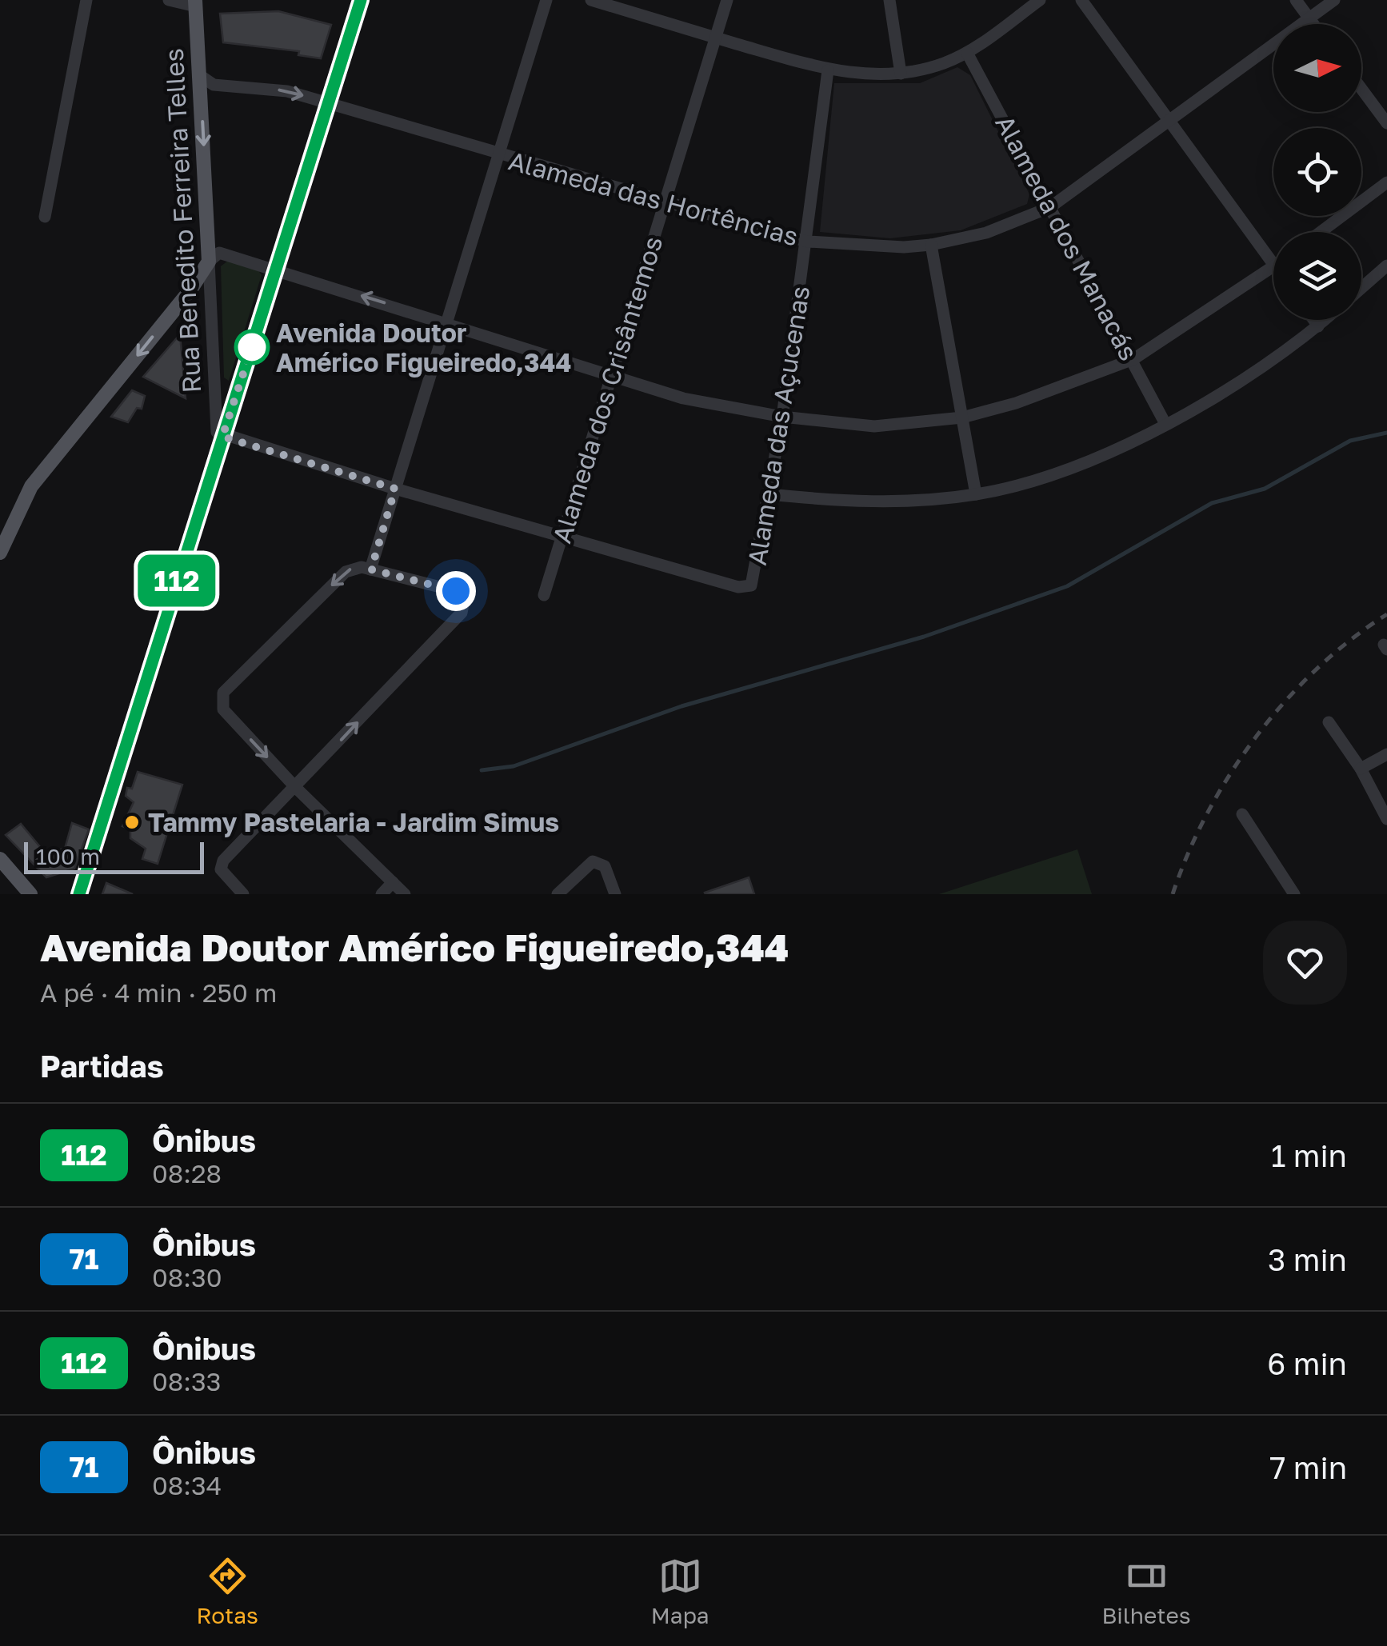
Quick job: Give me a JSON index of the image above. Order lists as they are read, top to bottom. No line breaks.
{"streets":{"main road":["Rua Benedito Ferreira Telles"],"street":["Alameda das Hortências","Alameda dos Manacás","Alameda dos Crisântemos","Alameda das Açucenas"]},"crossings":[["Alameda das Hortências","Rua Benedito Ferreira Telles"],["Alameda das Hortências","Alameda dos Manacás"],["Alameda das Hortências","Alameda dos Crisântemos"],["Alameda das Hortências","Alameda das Açucenas"],["Alameda dos Crisântemos","Alameda das Açucenas"]],"places":["Avenida Doutor Américo Figueiredo,344","Tammy Pastelaria - Jardim Simus"],"lines":["bus line 112"],"scale_bar":"100 m","north":"right","page":{"on_map":"112","scale":"100 m","heading":[["Avenida Doutor Américo Figueiredo,344","A pé · 4 min · 250 m"],"Partidas"],"list":[{"mark":"112","name":"Ônibus","note":"08:28","value":"1 min"},{"mark":"71","name":"Ônibus","note":"08:30","value":"3 min"},{"mark":"112","name":"Ônibus","note":"08:33","value":"6 min"},{"mark":"71","name":"Ônibus","note":"08:34","value":"7 min"}],"tabs":["Rotas","Mapa","Bilhetes"]}}
